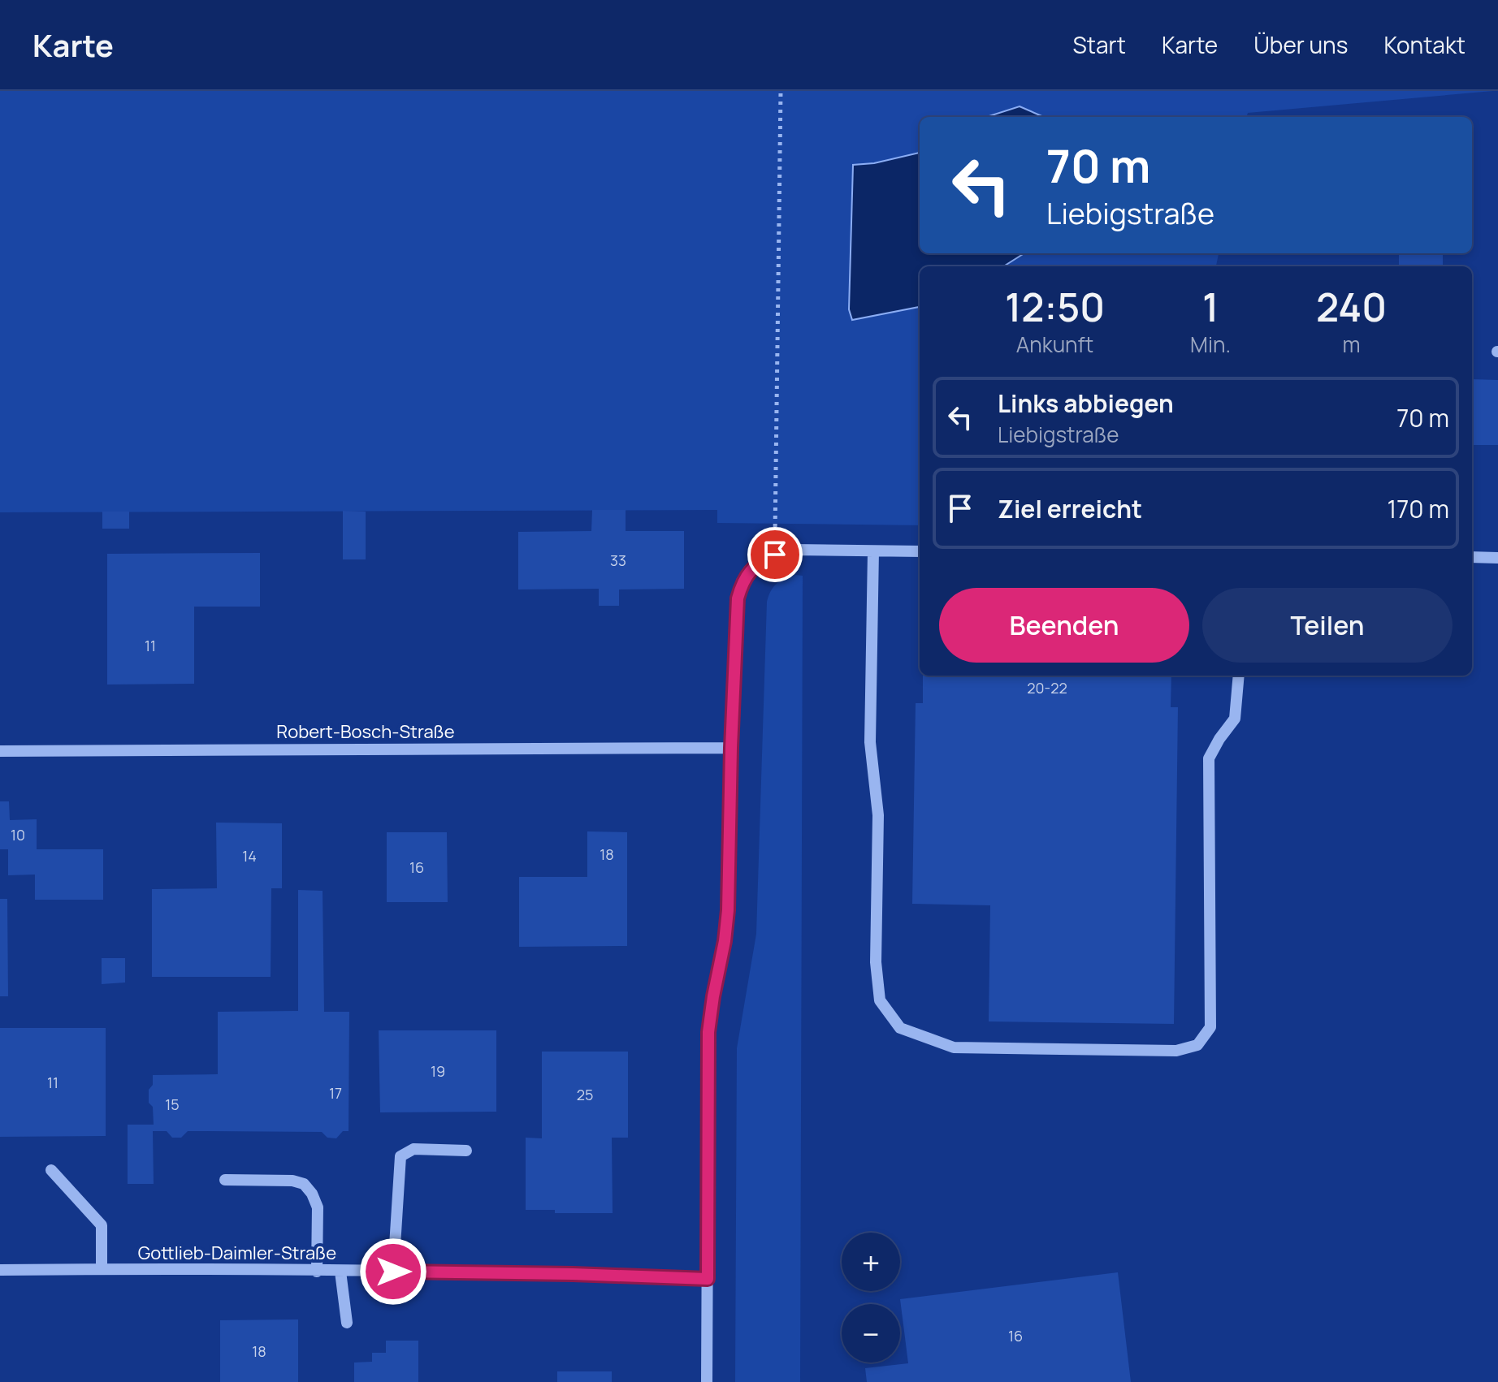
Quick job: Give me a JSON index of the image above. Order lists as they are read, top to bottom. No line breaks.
{"streets":{"street":["Robert-Bosch-Straße","Gottlieb-Daimler-Straße"]},"house_numbers":["33","11","20-22","10","18","14","16","19","11","17","25","15","16","18"],"page":{"header":"Karte","nav":["Start","Karte","Über uns","Kontakt"],"turn":["70 m","Liebigstraße"],"eta":["12:50","Ankunft","1","Min.","240","m"],"list":[{"name":"Links abbiegen","note":"Liebigstraße","value":"70 m"},{"name":"Ziel erreicht","value":"170 m"}],"buttons":["Beenden","Teilen"],"map_buttons":["+","−"]}}
